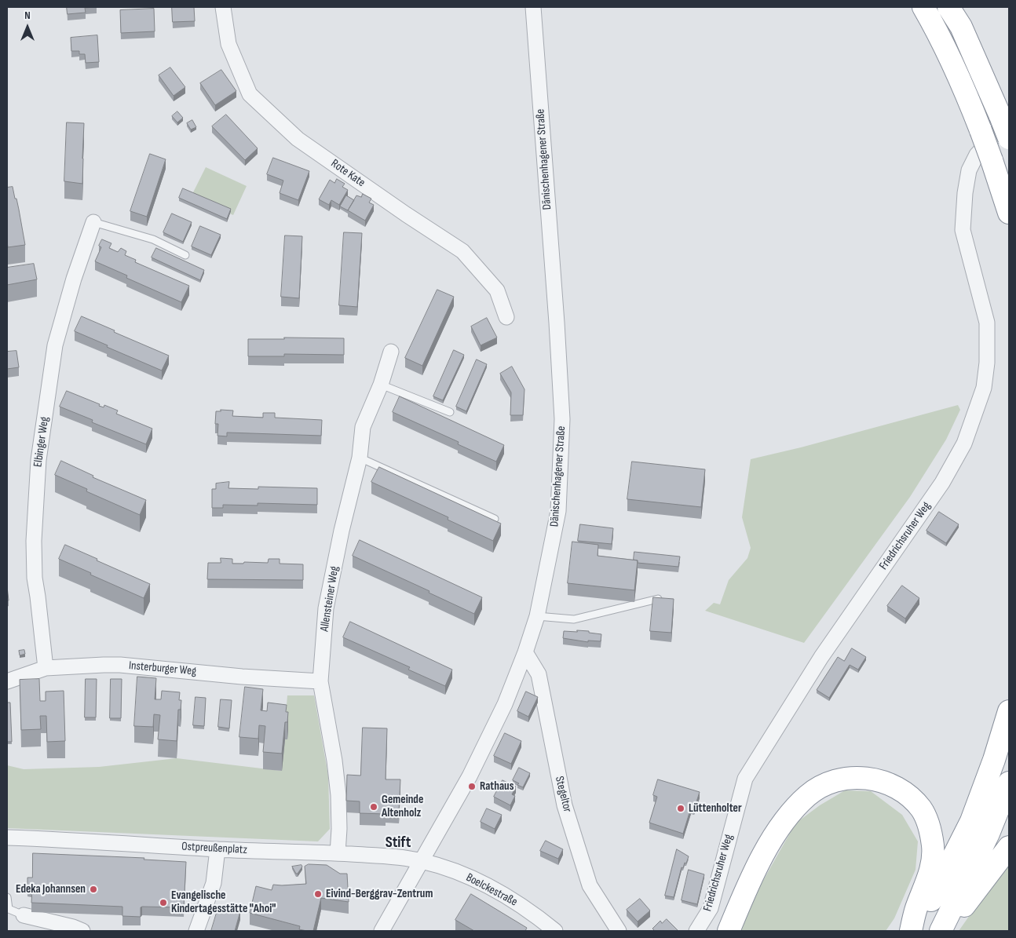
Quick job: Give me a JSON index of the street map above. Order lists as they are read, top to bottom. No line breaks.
{"streets":{"street":["Dänischenhagener Straße","Rote Kate","Elbinger Weg","Friedrichsruher Weg","Allensteiner Weg","Insterburger Weg","Stegeltor","Ostpreußenplatz","Boelckestraße"]},"crossings":[["Dänischenhagener Straße","Stegeltor"],["Dänischenhagener Straße","Ostpreußenplatz"],["Dänischenhagener Straße","Boelckestraße"],["Elbinger Weg","Insterburger Weg"],["Allensteiner Weg","Insterburger Weg"],["Allensteiner Weg","Ostpreußenplatz"],["Ostpreußenplatz","Boelckestraße"]],"districts":["Stift"],"places":["Rathaus","Gemeinde Altenholz","Lüttenholter","Edeka Johannsen","Eivind-Berggrav-Zentrum","Evangelische Kindertagesstätte \"Ahoi\""],"north":"top"}
